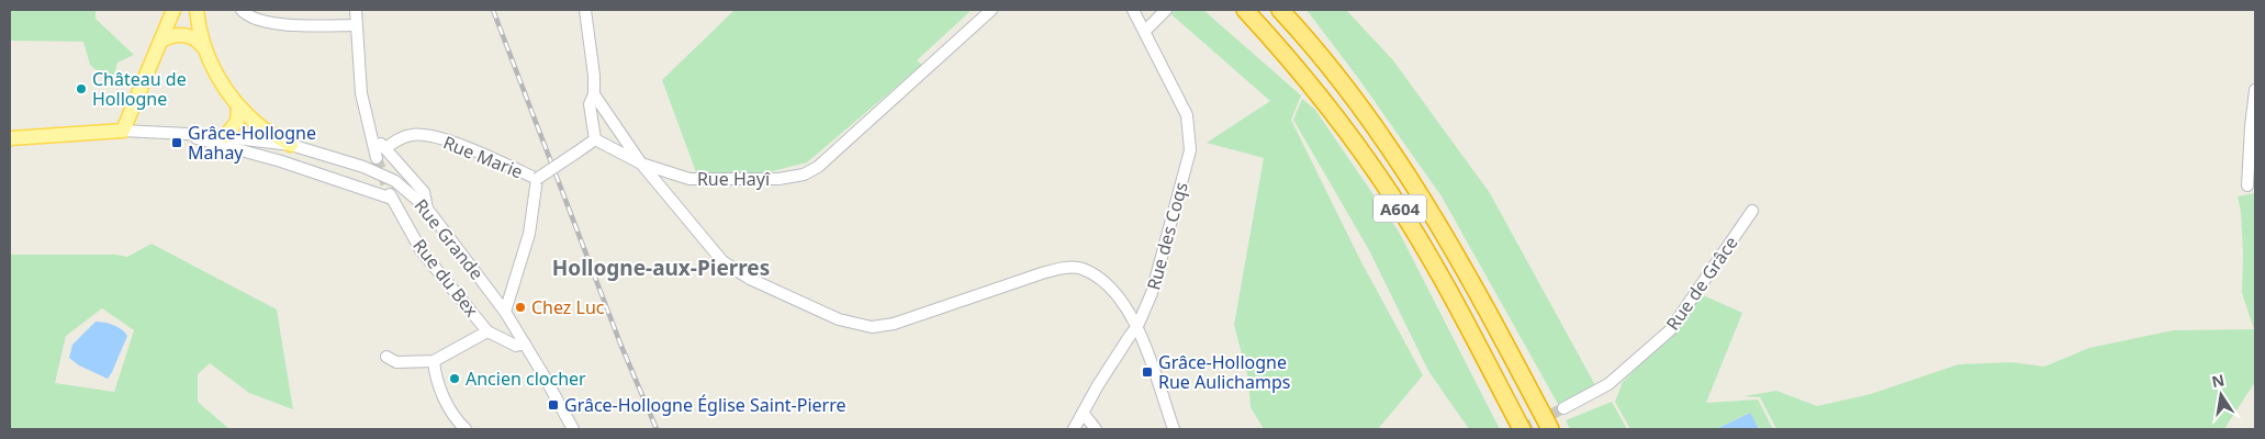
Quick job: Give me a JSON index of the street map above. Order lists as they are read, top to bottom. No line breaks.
{"streets":{"highway":["A604"],"street":["Rue Marie","Rue Hayî","Rue des Coqs","Rue Grande","Rue du Bex","Rue de Grâce"]},"crossings":[["Rue Grande","Rue du Bex"]],"districts":["Hollogne-aux-Pierres"],"places":{"other":["Château de Hollogne","Chez Luc","Ancien clocher"],"transit":["Grâce-Hollogne Mahay","Grâce-Hollogne Rue Aulichamps","Grâce-Hollogne Église Saint-Pierre"]},"north":"top"}
